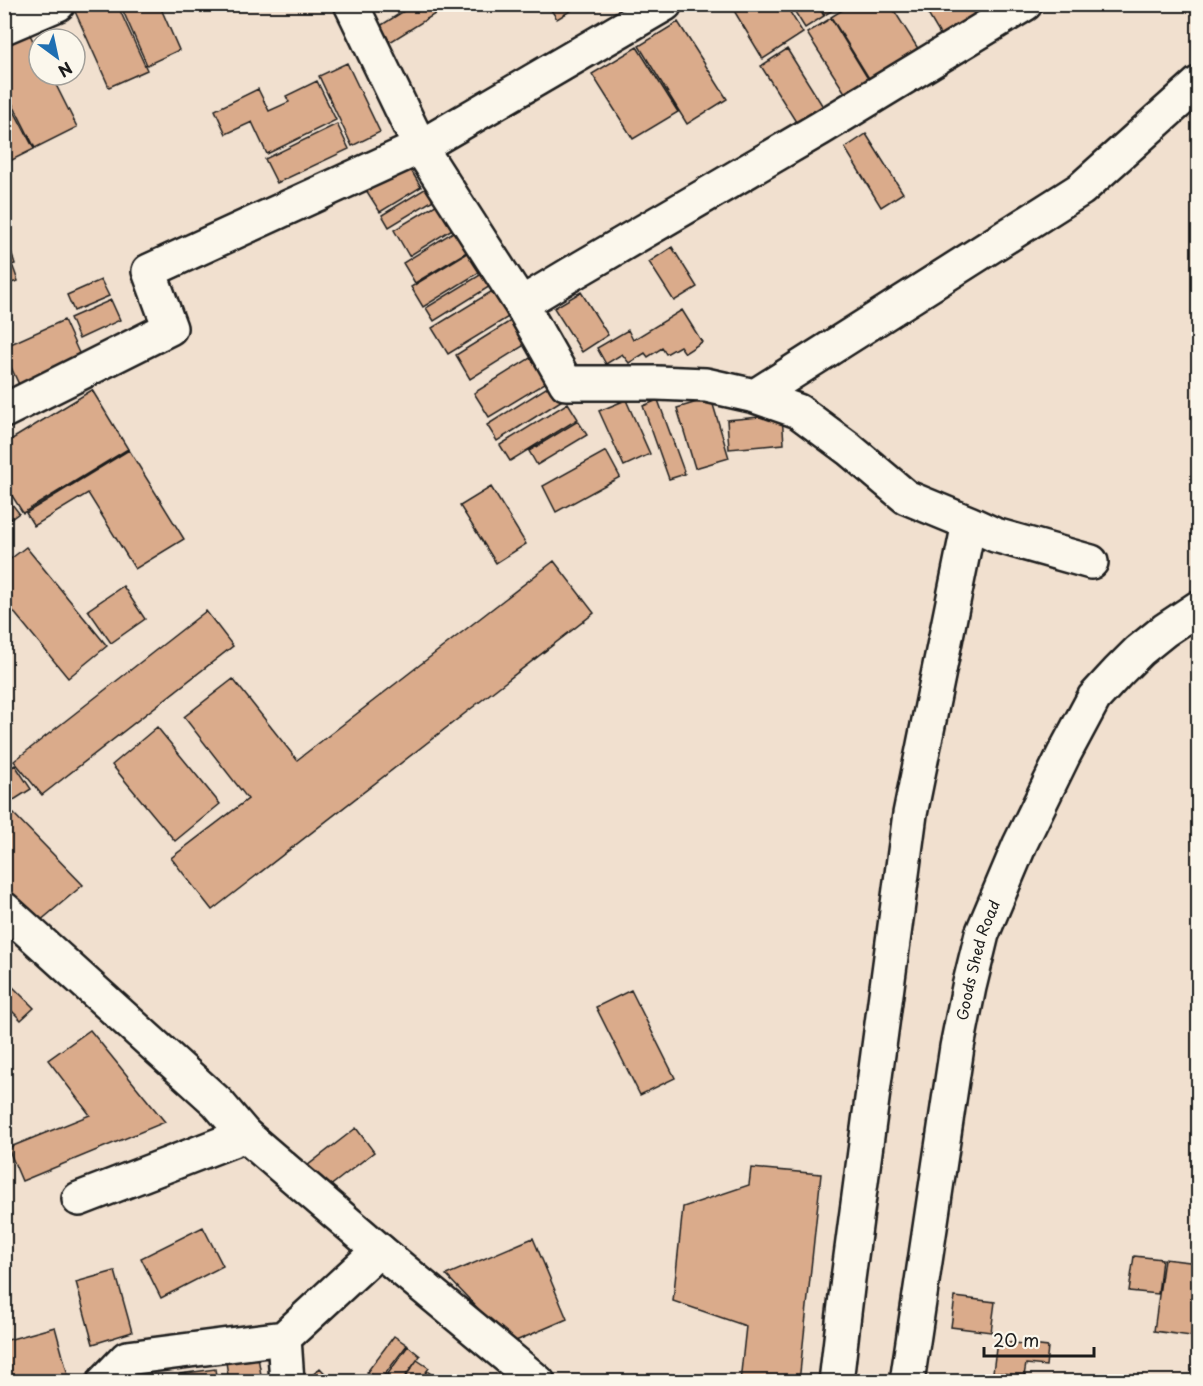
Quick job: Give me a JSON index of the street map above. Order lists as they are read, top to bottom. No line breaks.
{"streets":{"street":["Goods Shed Road"]},"scale_bar":"20 m","north":"bottom right"}
